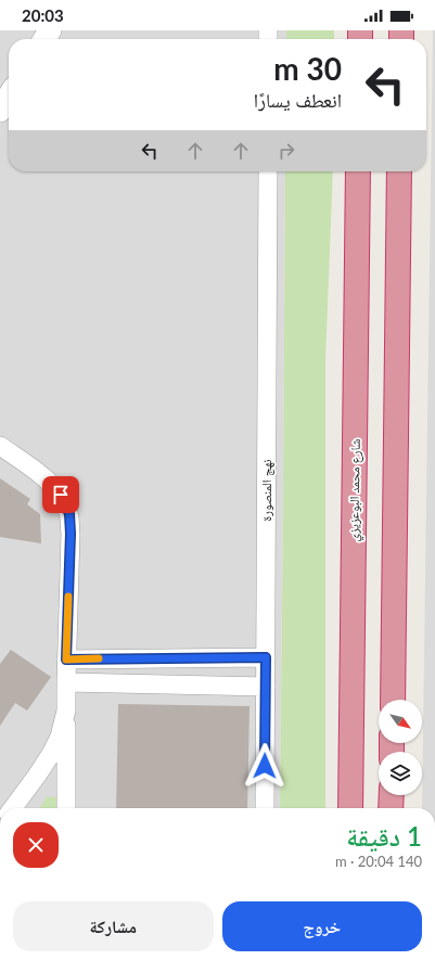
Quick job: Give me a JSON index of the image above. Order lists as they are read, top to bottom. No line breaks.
{"streets":{"highway":["شارع محمد البوعزيزي"],"street":["نهج المنصورة"]},"north":"bottom right","page":{"status":"20:03","turn":["30 m","انعطف يسارًا"],"heading":["1 دقيقة","140 m · 20:04"],"buttons":["خروج","مشاركة"]}}
